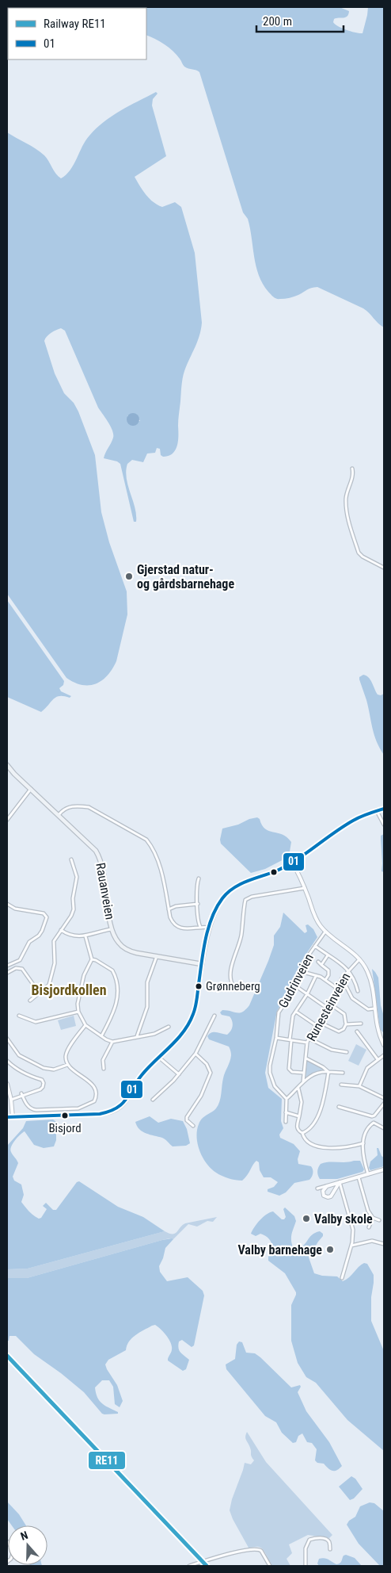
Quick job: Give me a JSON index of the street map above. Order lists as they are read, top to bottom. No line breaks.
{"streets":{"main road":["Rauanveien"],"street":["Gudrinveien","Runesteinveien"]},"districts":["Bisjordkollen"],"places":["Gjerstad natur- og gårdsbarnehage","Grønneberg","Bisjord","Valby skole","Valby barnehage"],"lines":["transit line 01","rail line RE11"],"legend":["Railway RE11","01"],"scale_bar":"200 m","north":"top"}
